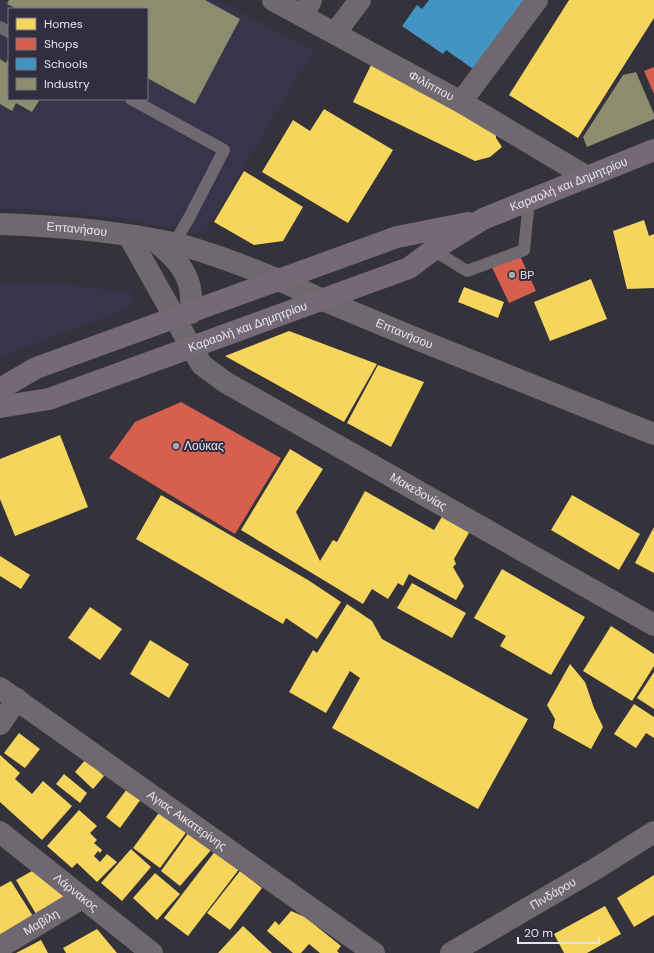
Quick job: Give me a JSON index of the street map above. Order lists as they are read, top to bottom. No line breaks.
{"streets":{"main road":["Καραολή και Δημητρίου"],"street":["Φιλίππου","Επτανήσου","Μακεδονίας","Αγιας Αικατερίνης","Λάρνακος","Πινδάρου","Μαβίλη"]},"crossings":[["Φιλίππου","Καραολή και Δημητρίου"],["Καραολή και Δημητρίου","Επτανήσου"],["Καραολή και Δημητρίου","Μακεδονίας"],["Λάρνακος","Μαβίλη"]],"places":["BP","Λούκας"],"legend":["Homes","Shops","Schools","Industry"],"scale_bar":"20 m"}
